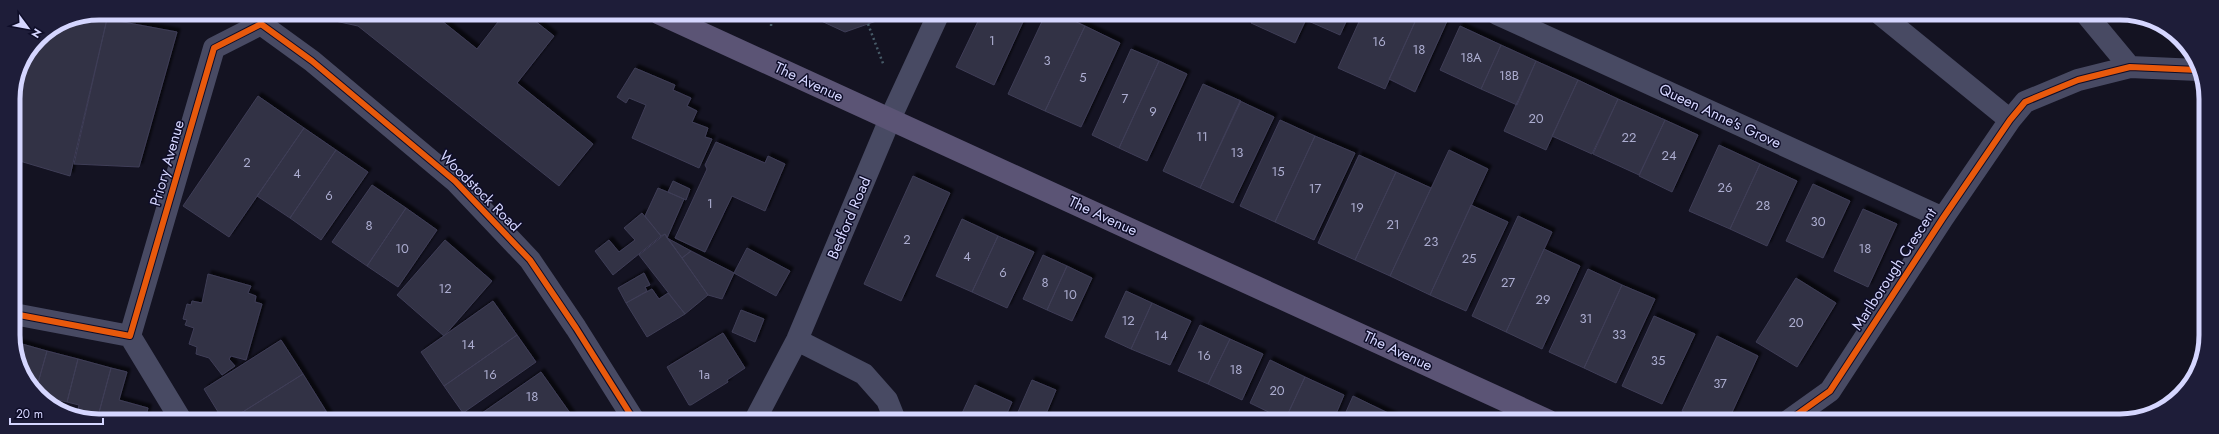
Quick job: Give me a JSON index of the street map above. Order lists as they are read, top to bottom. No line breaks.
{"streets":{"main road":["The Avenue"],"street":["Queen Anne's Grove","Priory Avenue","Woodstock Road","Bedford Road","Marlborough Crescent"]},"crossings":[["The Avenue","Bedford Road"],["Queen Anne's Grove","Marlborough Crescent"],["Priory Avenue","Woodstock Road"]],"house_numbers":["1","16","18","18A","3","18B","5","7","9","20","11","22","13","24","2","15","4","26","17","6","1","28","19","30","21","8","2","23","10","18","4","25","6","8","27","12","10","29","31","12","20","33","14","14","16","35","18","16","1a","37","20","18"],"scale_bar":"20 m","north":"bottom right"}
